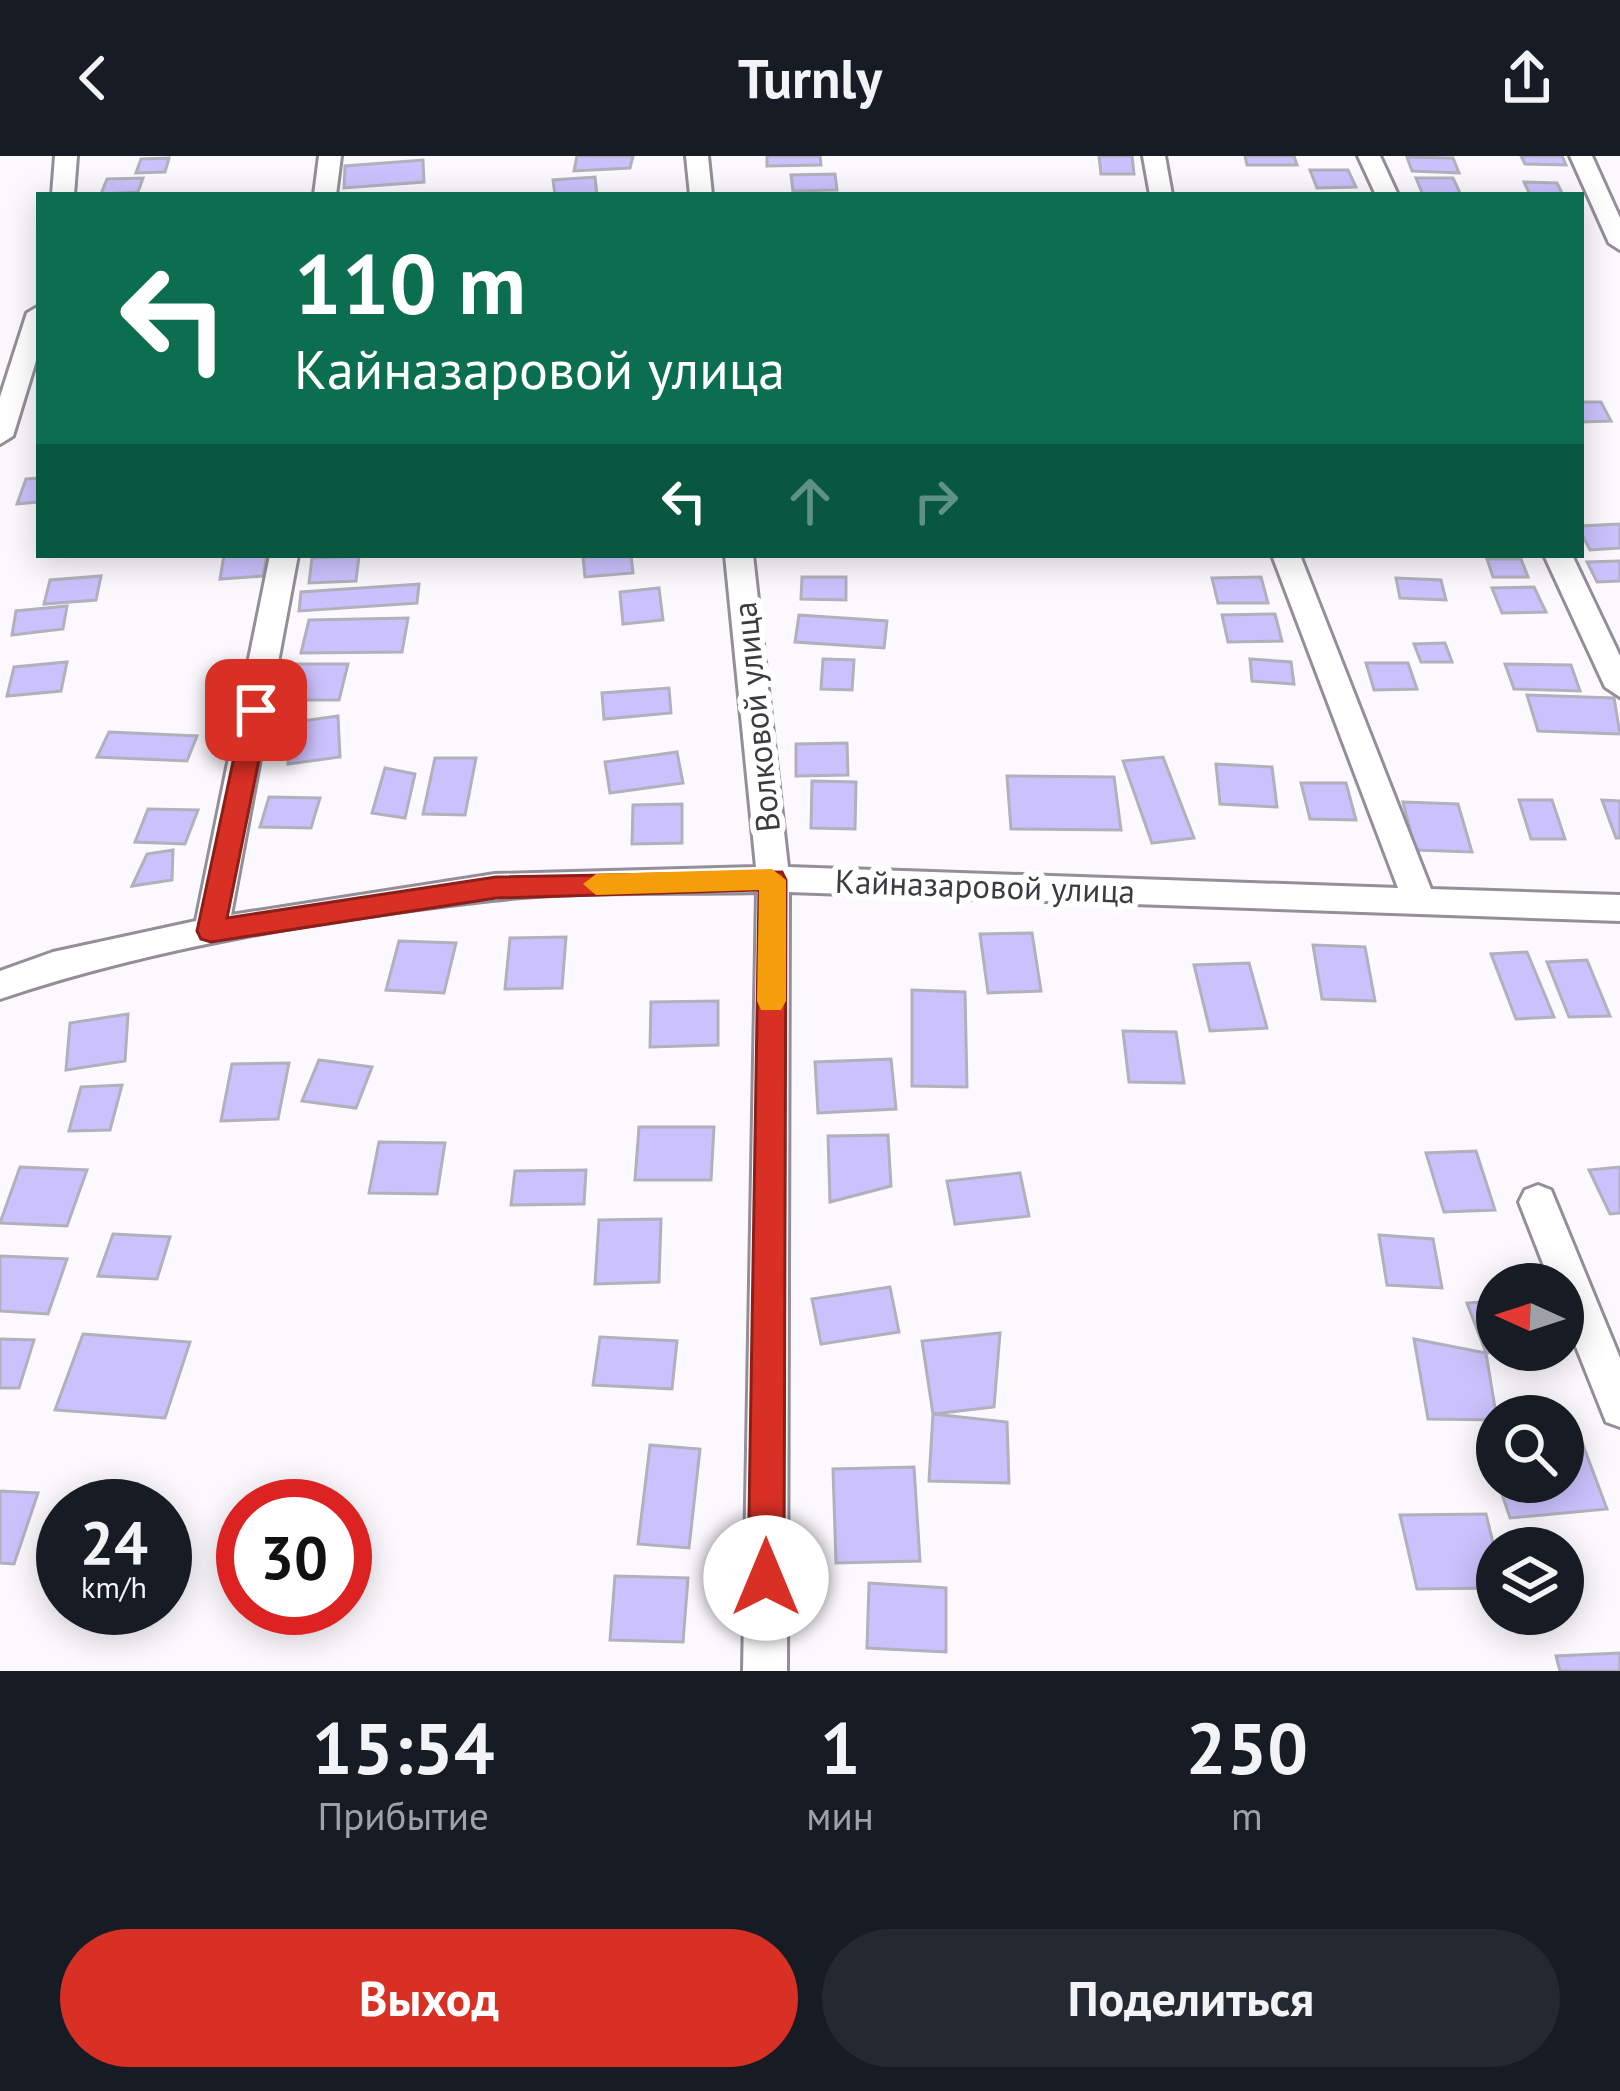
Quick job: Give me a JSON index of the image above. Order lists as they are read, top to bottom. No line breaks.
{"streets":{"street":["Волковой улица","Кайназаровой улица"]},"crossings":[["Волковой улица","Кайназаровой улица"]],"north":"left","page":{"header":"Turnly","turn":["110 m","Кайназаровой улица"],"speed":"24 km/h","limit":"30","eta":["15:54","Прибытие","1","мин","250","m"],"buttons":["Выход","Поделиться"]}}
